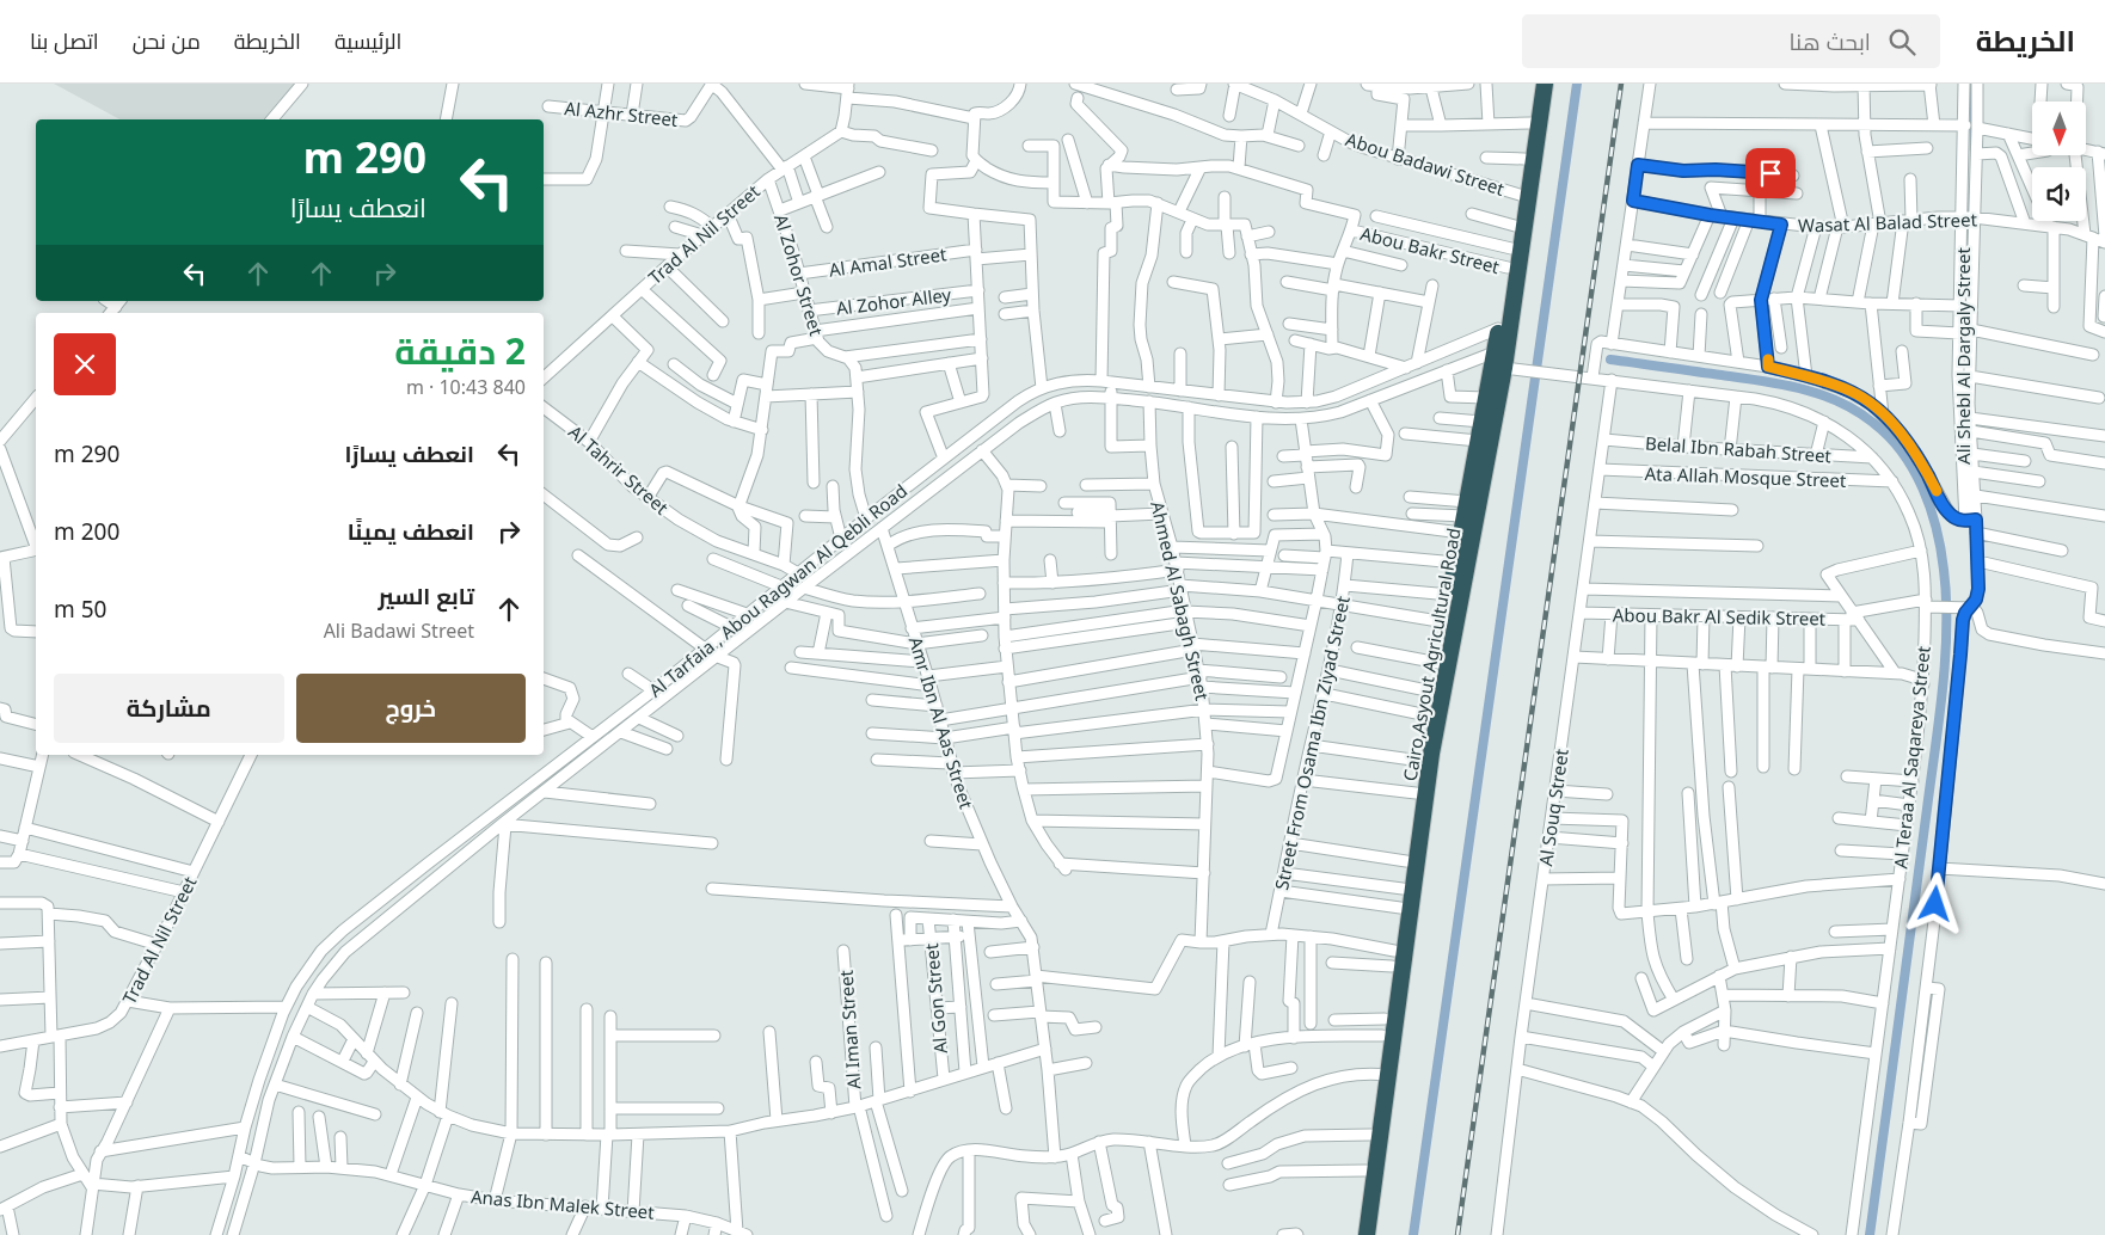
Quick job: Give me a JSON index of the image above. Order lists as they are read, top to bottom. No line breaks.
{"streets":{"highway":["Cairo,Asyout Agricultural Road"],"street":["Al Azhr Street","Abou Badawi Street","Wasat Al Balad Street","Trad Al Nil Street","Abou Bakr Street","Al Amal Street","Al Zohor Street","Al Zohor Alley","Ali Shebl Al Dargaly Street","Belal Ibn Rabah Street","Al Tahrir Street","Ata Allah Mosque Street","Al Tarfaia , Abou Ragwan Al Qebli Road","Ahmed Al Sabagh Street","Abou Bakr Al Sedik Street","Amr Ibn Al Aas Street","Street From Osama Ibn Ziyad Street","Al Teraa Al Saqareya Street","Al Souq Street","Al Gon Street","Al Iman Street","Anas Ibn Malek Street"]},"crossings":[["Abou Badawi Street","Cairo,Asyout Agricultural Road"],["Wasat Al Balad Street","Ali Shebl Al Dargaly Street"],["Trad Al Nil Street","Al Zohor Street"],["Abou Bakr Street","Cairo,Asyout Agricultural Road"],["Al Amal Street","Al Zohor Street"],["Al Zohor Street","Al Zohor Alley"],["Belal Ibn Rabah Street","Al Teraa Al Saqareya Street"],["Belal Ibn Rabah Street","Al Souq Street"],["Al Tahrir Street","Al Tarfaia , Abou Ragwan Al Qebli Road"],["Ata Allah Mosque Street","Al Teraa Al Saqareya Street"],["Ata Allah Mosque Street","Al Souq Street"],["Al Tarfaia , Abou Ragwan Al Qebli Road","Ahmed Al Sabagh Street"],["Al Tarfaia , Abou Ragwan Al Qebli Road","Cairo,Asyout Agricultural Road"],["Al Tarfaia , Abou Ragwan Al Qebli Road","Amr Ibn Al Aas Street"],["Al Tarfaia , Abou Ragwan Al Qebli Road","Anas Ibn Malek Street"],["Abou Bakr Al Sedik Street","Al Teraa Al Saqareya Street"],["Abou Bakr Al Sedik Street","Al Souq Street"],["Cairo,Asyout Agricultural Road","Al Teraa Al Saqareya Street"],["Al Teraa Al Saqareya Street","Al Souq Street"]],"north":"bottom","page":{"header":"الخريطة","search":"ابحث هنا","nav":["الرئيسية","الخريطة","من نحن","اتصل بنا"],"turn":["290 m","انعطف يسارًا"],"heading":["2 دقيقة","840 m · 10:43"],"list":[{"name":"انعطف يسارًا","value":"290 m"},{"name":"انعطف يمينًا","value":"200 m"},{"name":"تابع السير","note":"Ali Badawi Street","value":"50 m"}],"buttons":["خروج","مشاركة"]}}
